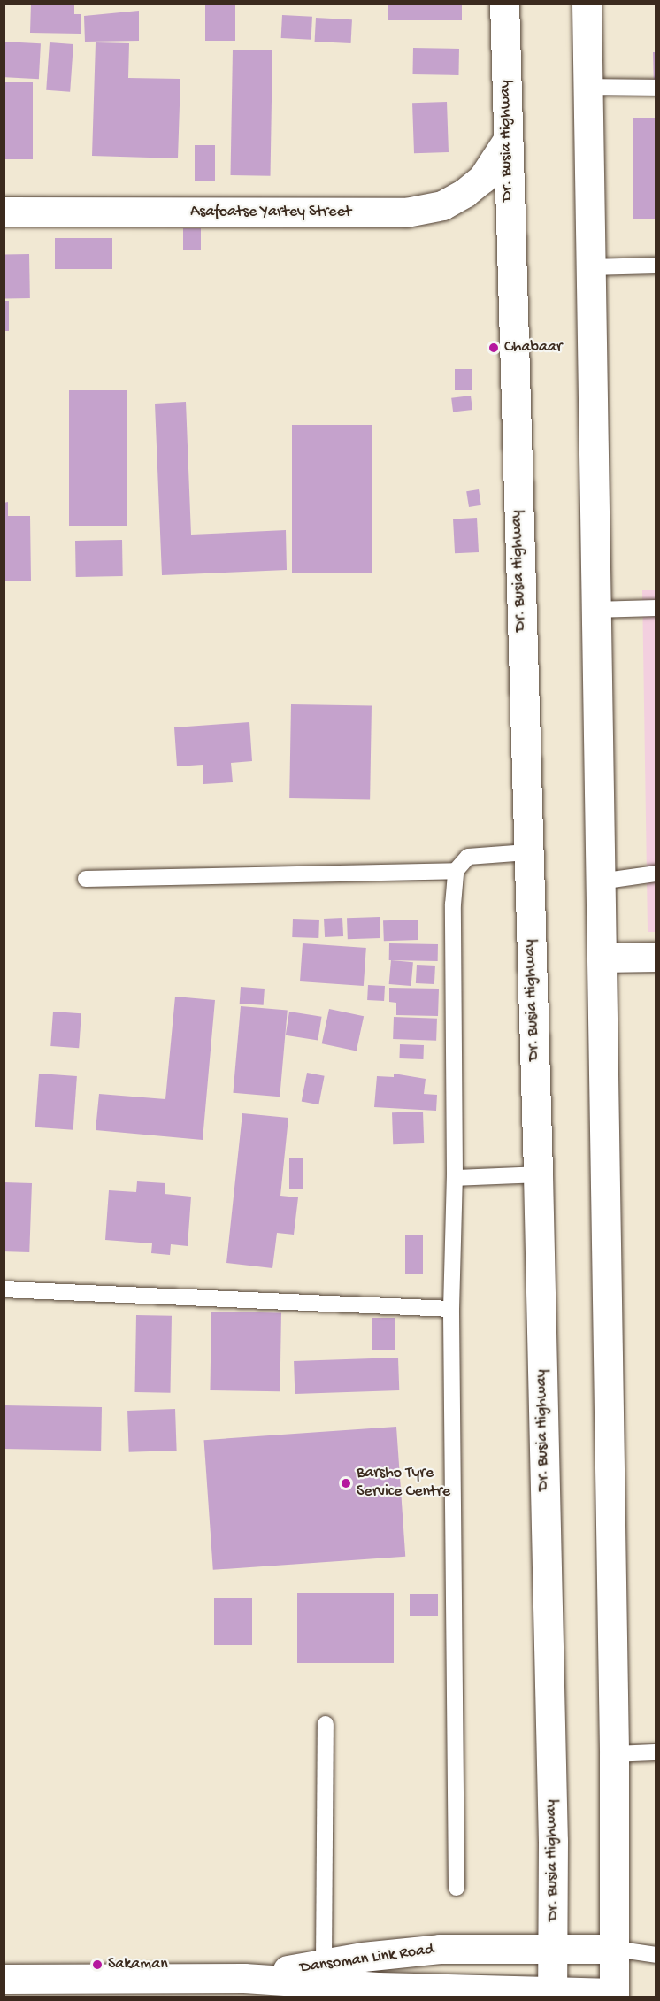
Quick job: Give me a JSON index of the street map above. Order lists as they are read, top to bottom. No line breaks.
{"streets":{"main road":["Dr. Busia Highway","Asafoatse Yartey Street","Dansoman Link Road"]},"crossings":[["Dr. Busia Highway","Asafoatse Yartey Street"],["Dr. Busia Highway","Dansoman Link Road"]],"places":["Chabaar","Barsho Tyre Service Centre","Sakaman"]}
